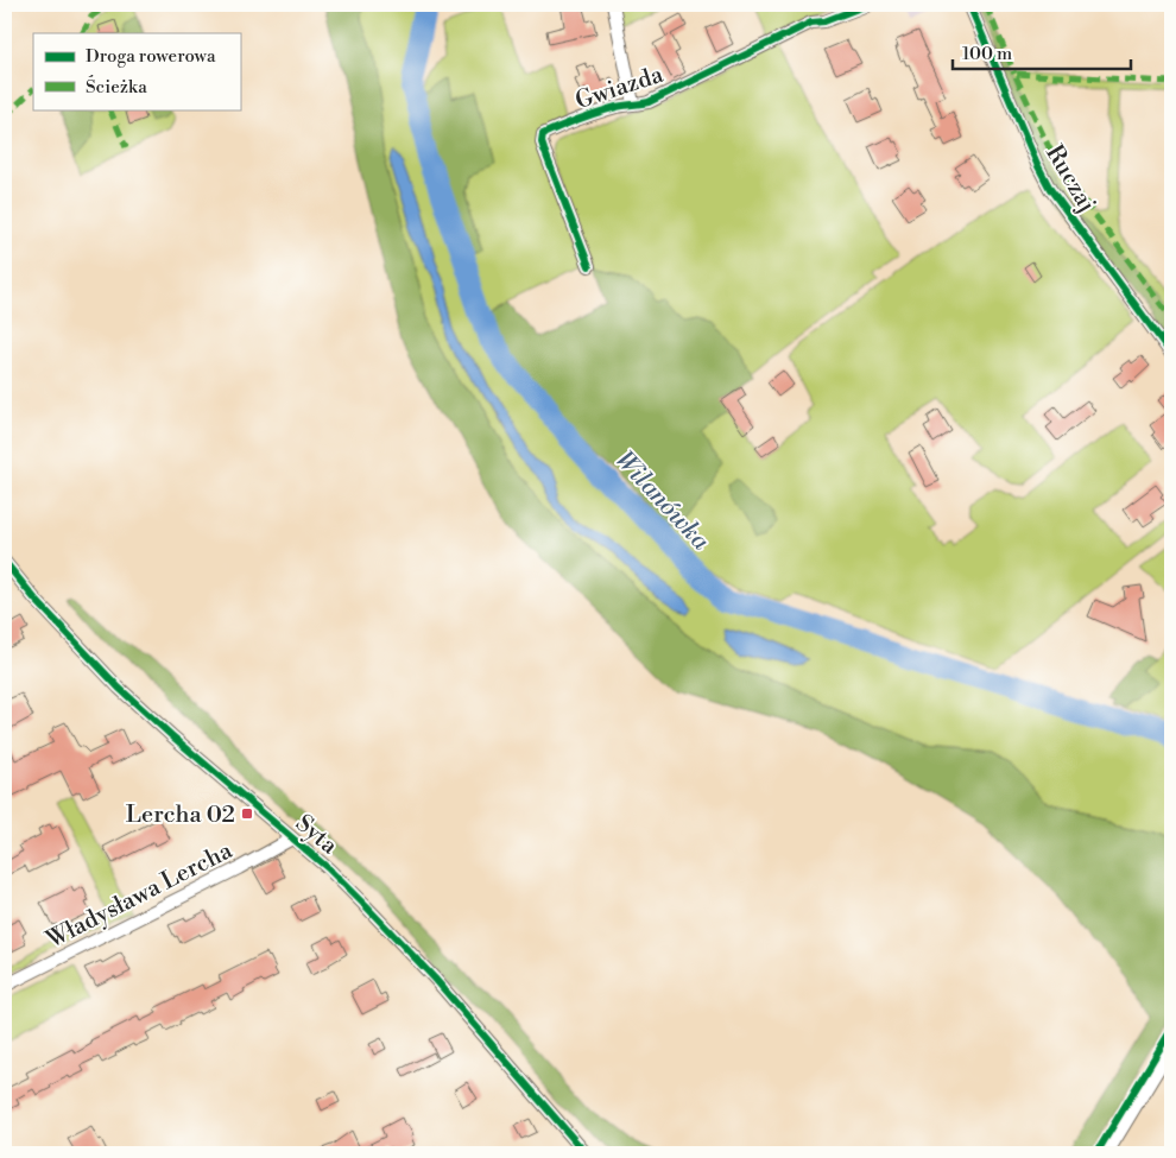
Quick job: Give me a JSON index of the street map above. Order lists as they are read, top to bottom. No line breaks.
{"streets":{"street":["Gwiazda","Ruczaj","Syta","Władysława Lercha"]},"crossings":[["Syta","Władysława Lercha"]],"water":["Wilanówka"],"places":{"transit":["Lercha 02"]},"legend":["Droga rowerowa","Ścieżka"],"scale_bar":"100 m"}
